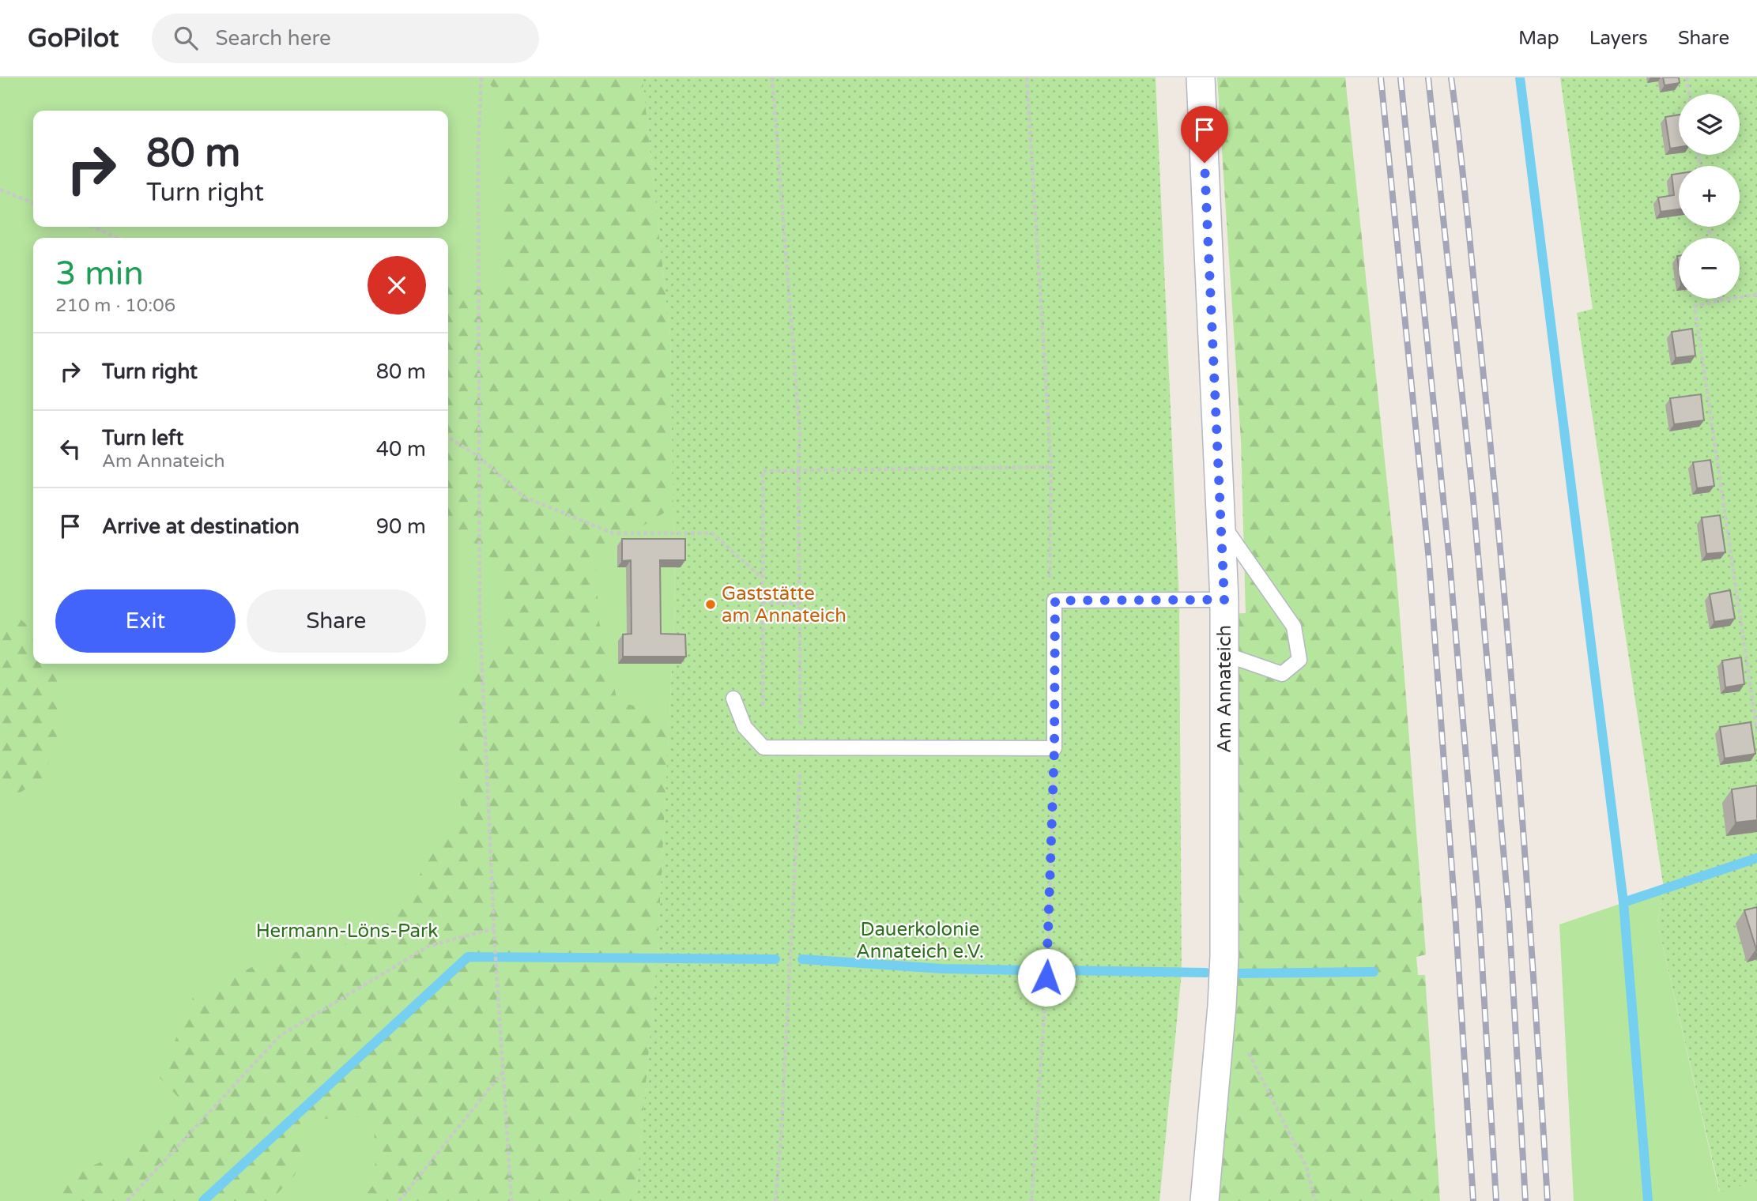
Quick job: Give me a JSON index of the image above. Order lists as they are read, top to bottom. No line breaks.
{"streets":{"street":["Am Annateich"]},"parks":["Dauerkolonie Annateich e.V.","Hermann-Löns-Park"],"places":["Gaststätte am Annateich"],"page":{"header":"GoPilot","search":"Search here","nav":["Map","Layers","Share"],"map_buttons":["+","−"],"turn":["80 m","Turn right"],"heading":["3 min","210 m · 10:06"],"list":[{"name":"Turn right","value":"80 m"},{"name":"Turn left","note":"Am Annateich","value":"40 m"},{"name":"Arrive at destination","value":"90 m"}],"buttons":["Exit","Share"]}}
